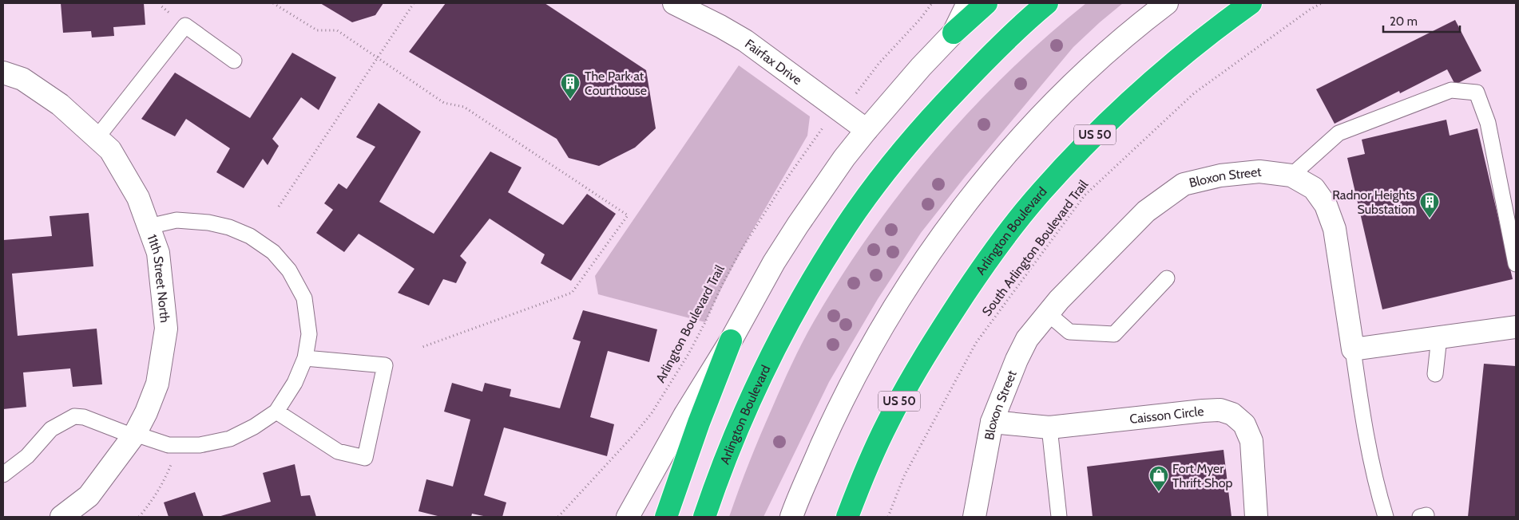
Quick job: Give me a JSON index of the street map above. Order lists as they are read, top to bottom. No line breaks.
{"streets":{"highway":["US 50","Arlington Boulevard"],"street":["Fairfax Drive","Bloxon Street","11th Street North","Caisson Circle"],"path":["South Arlington Boulevard Trail","Arlington Boulevard Trail"]},"crossings":[["Bloxon Street","Caisson Circle"]],"places":{"building":["The Park at Courthouse","Radnor Heights Substation"],"shop":["Fort Myer Thrift Shop"]},"scale_bar":"20 m"}
